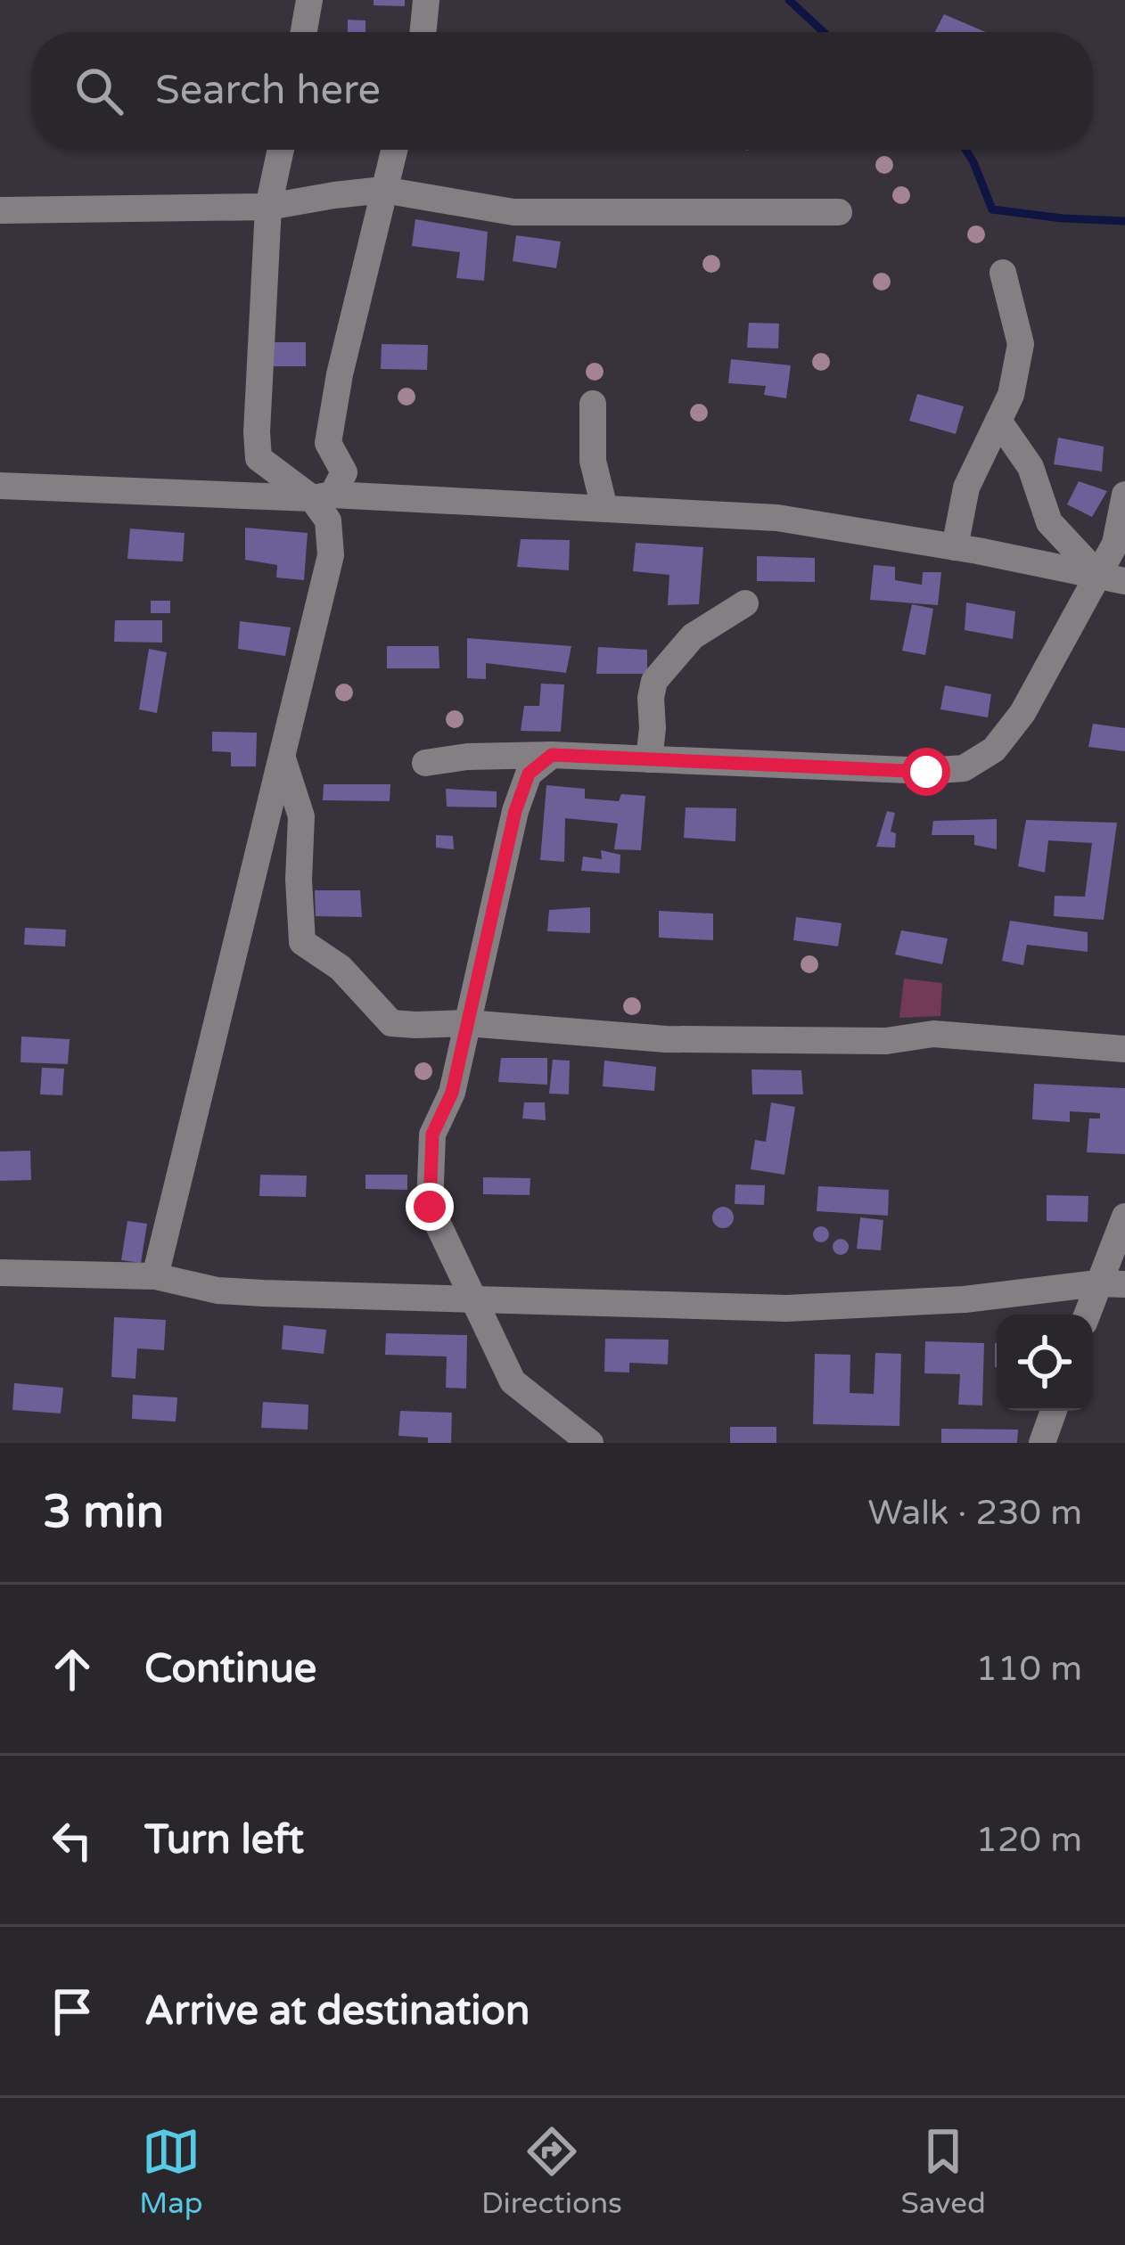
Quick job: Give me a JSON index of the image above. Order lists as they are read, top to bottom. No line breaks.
{"page":{"search":"Search here","heading":["3 min","Walk · 230 m"],"list":[["Continue","110 m"],["Turn left","120 m"],"Arrive at destination"],"nav":["Map","Directions","Saved"]}}
